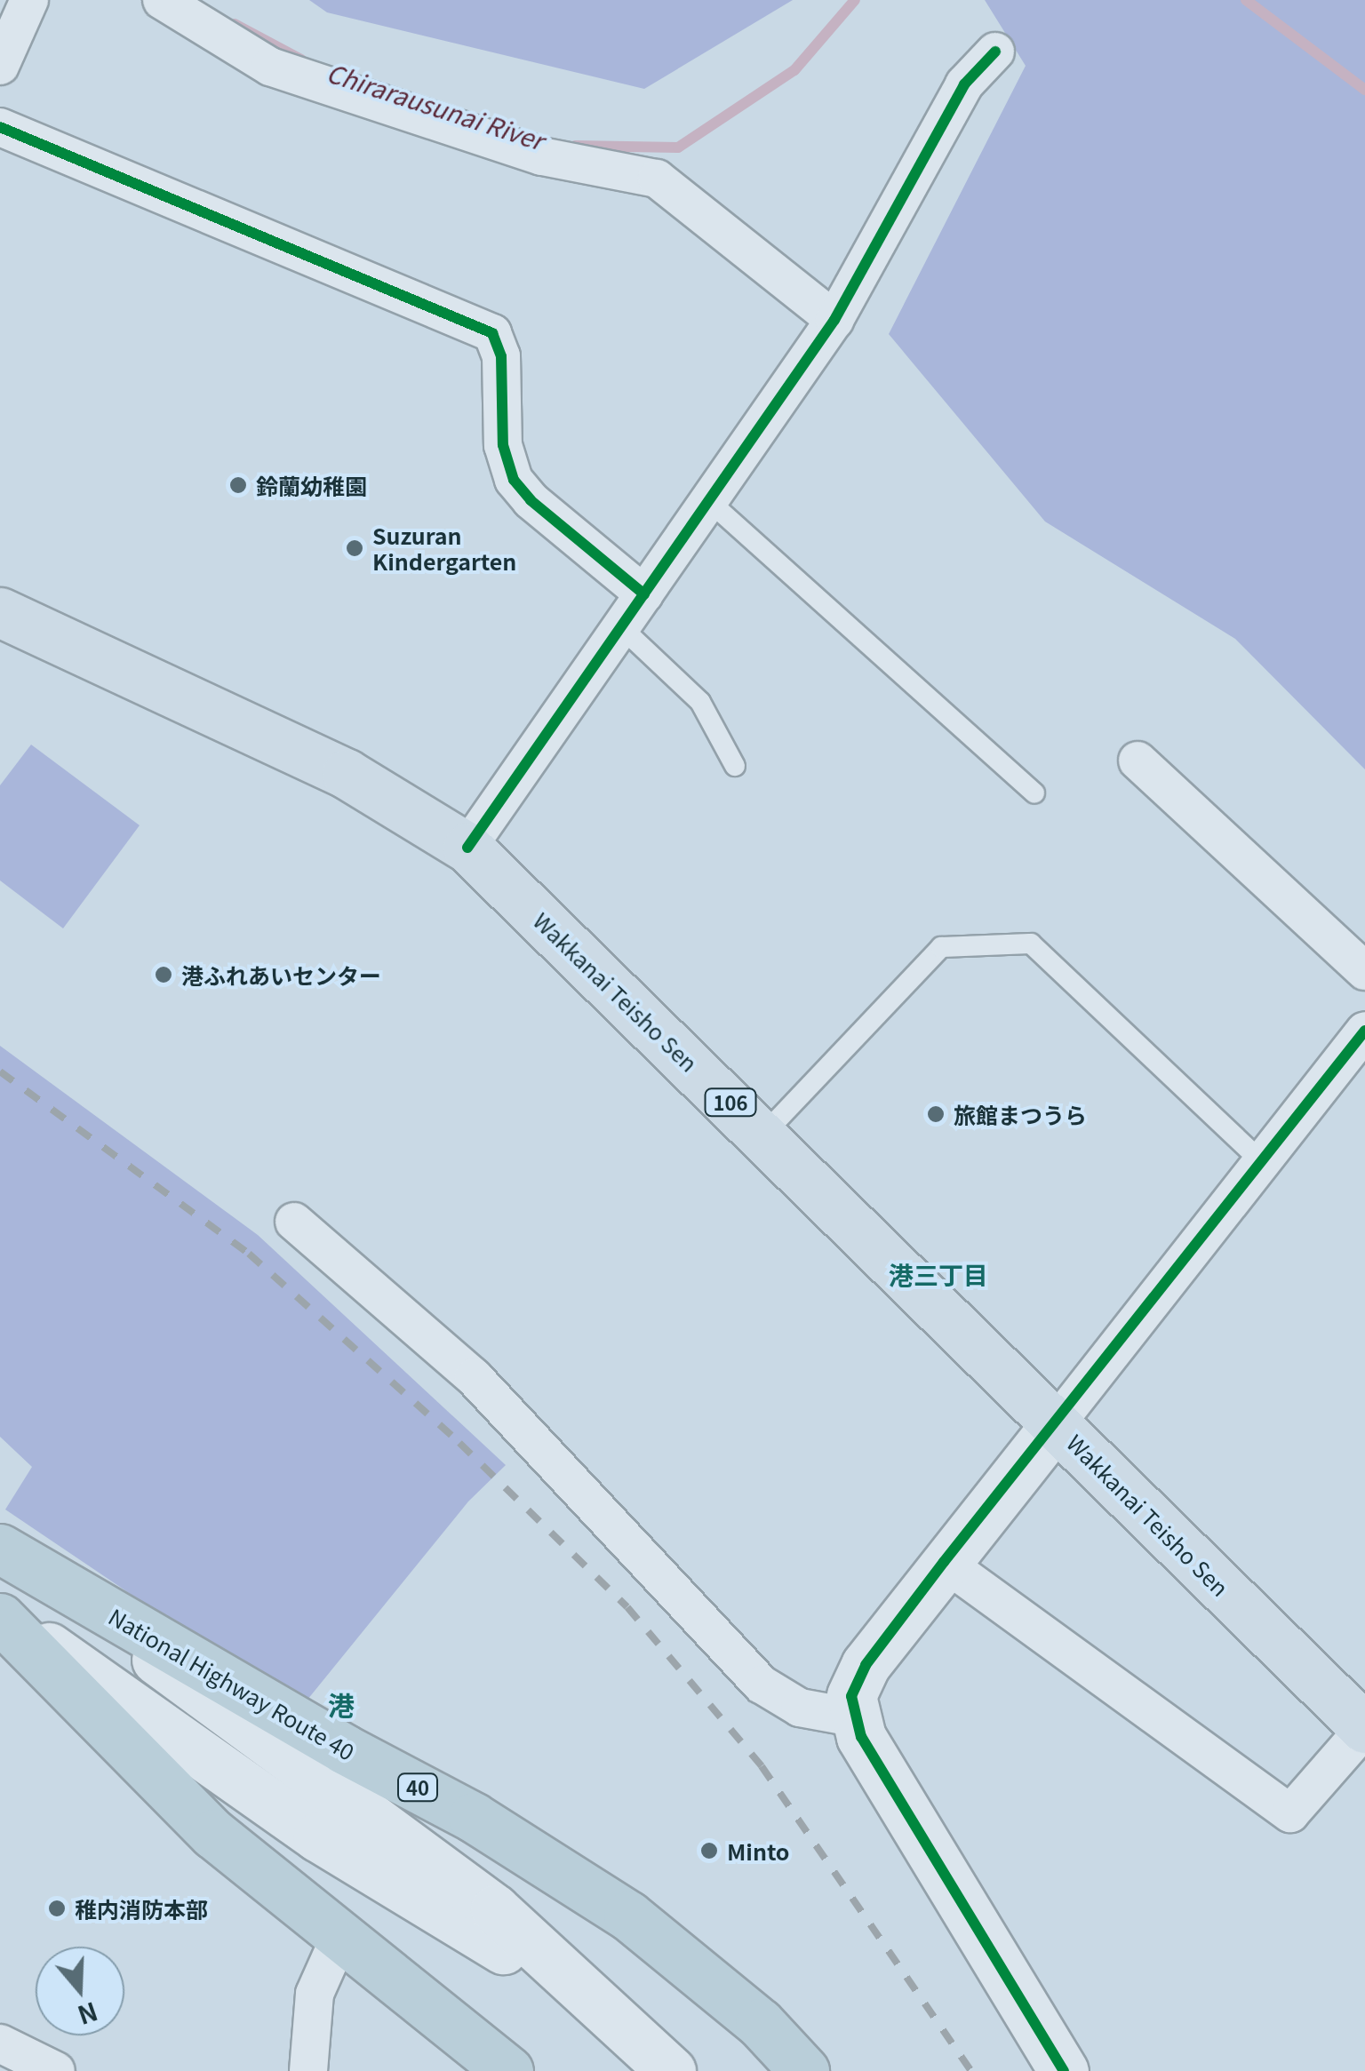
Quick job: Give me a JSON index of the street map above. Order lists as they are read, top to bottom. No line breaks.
{"streets":{"highway":["National Highway Route 40","40"],"main road":["Wakkanai Teisho Sen","106"]},"districts":["港三丁目","港"],"water":["Chirarausunai River"],"places":["鈴蘭幼稚園","Suzuran Kindergarten","港ふれあいセンター","旅館まつうら","Minto","稚内消防本部"],"north":"bottom"}
